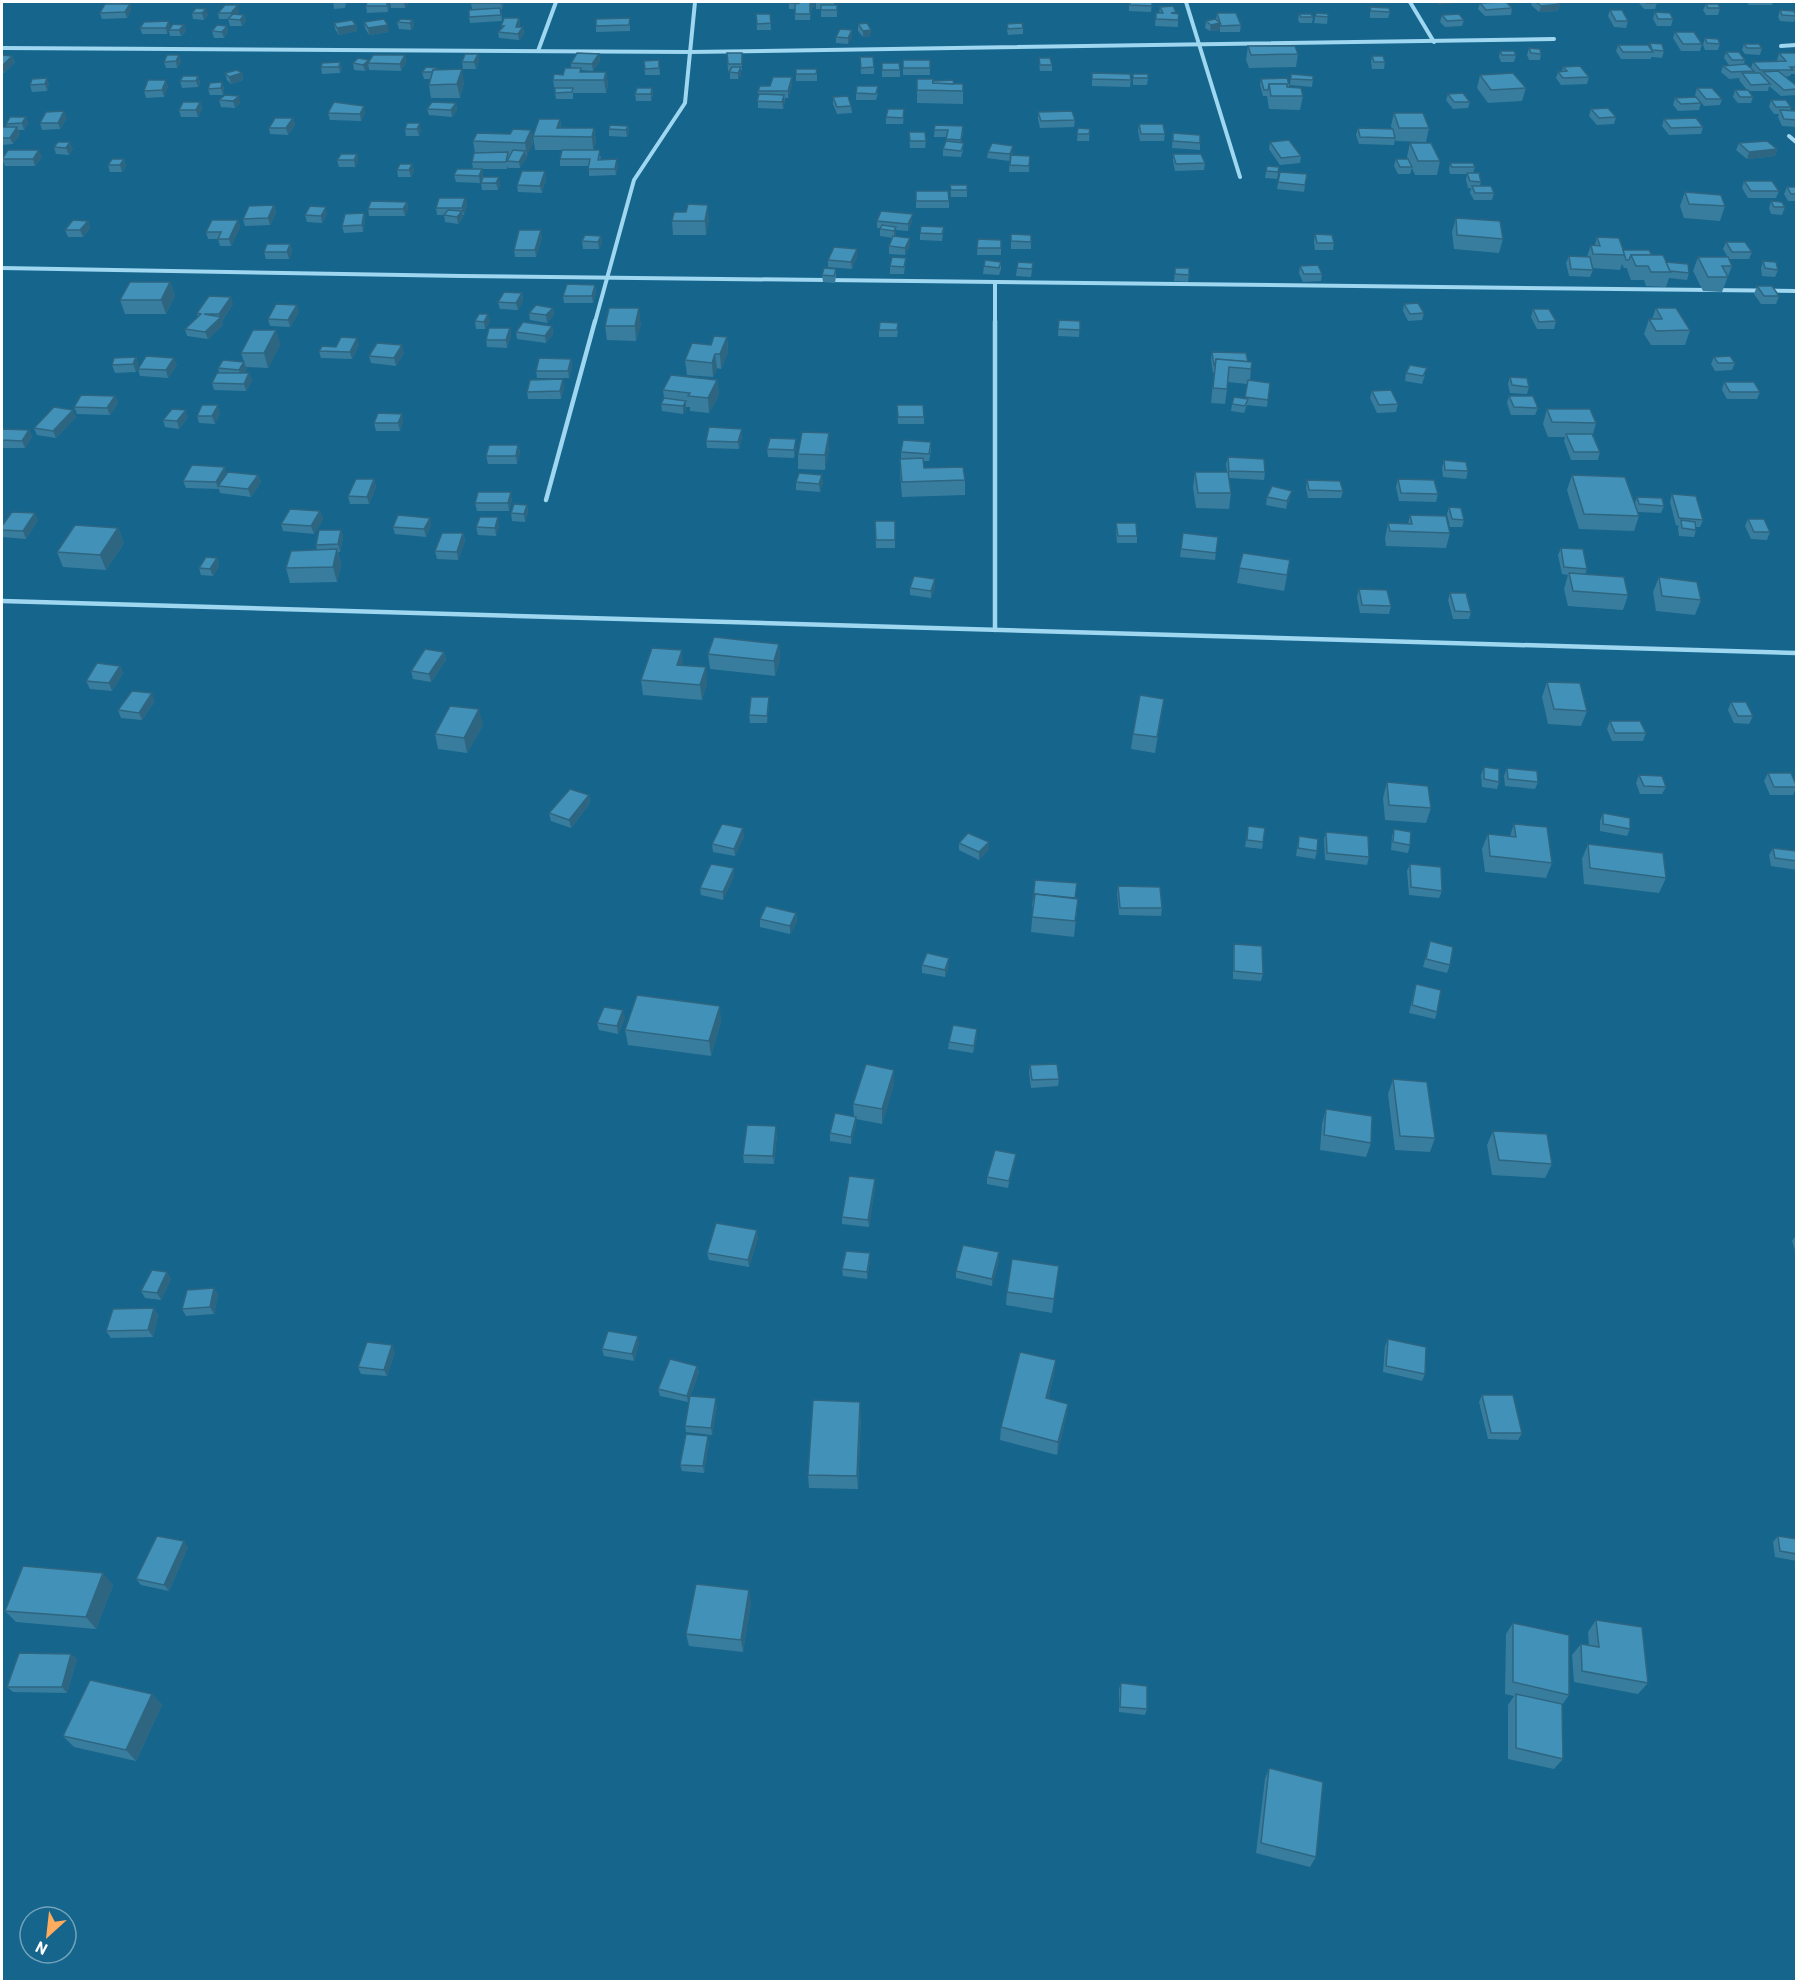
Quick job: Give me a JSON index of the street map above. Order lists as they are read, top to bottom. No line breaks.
{"north":"bottom left"}
